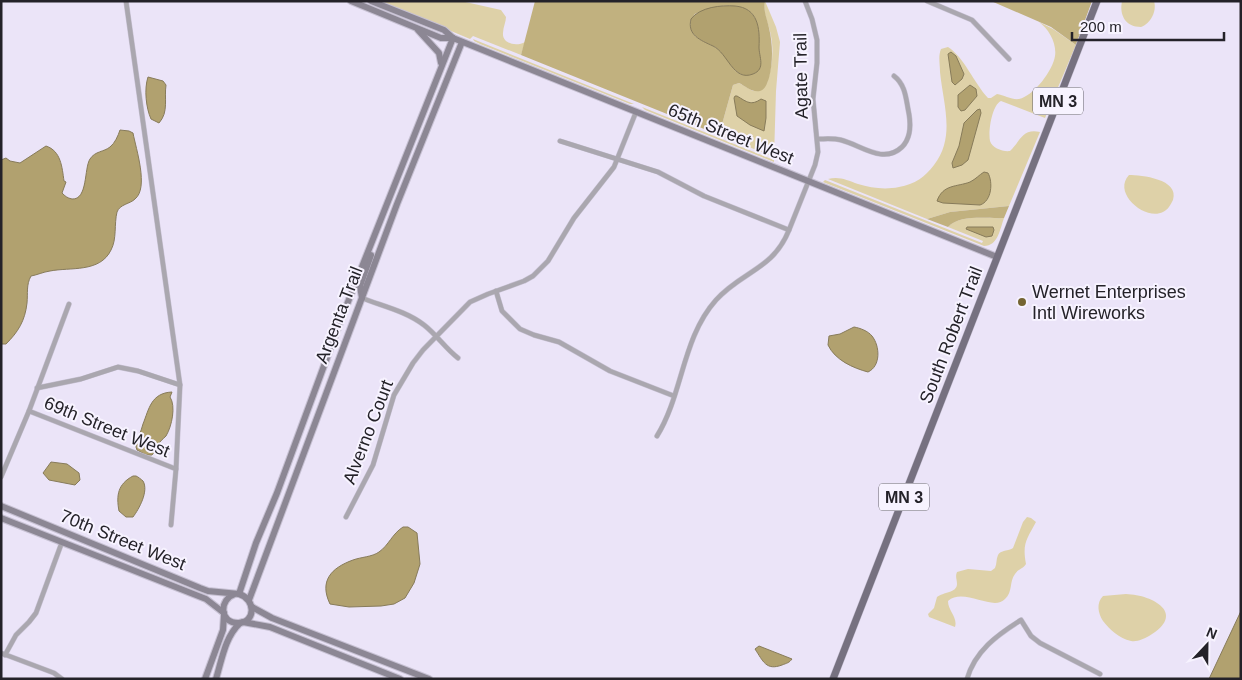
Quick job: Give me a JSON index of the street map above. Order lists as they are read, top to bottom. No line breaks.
{"streets":{"main road":["MN 3","South Robert Trail"],"street":["Agate Trail","65th Street West","Argenta Trail","69th Street West","Alverno Court","70th Street West"]},"crossings":[["Agate Trail","65th Street West"],["65th Street West","Argenta Trail"],["65th Street West","South Robert Trail"],["65th Street West","Alverno Court"],["Argenta Trail","70th Street West"]],"places":["Wernet Enterprises Intl Wireworks"],"scale_bar":"200 m","north":"top"}
